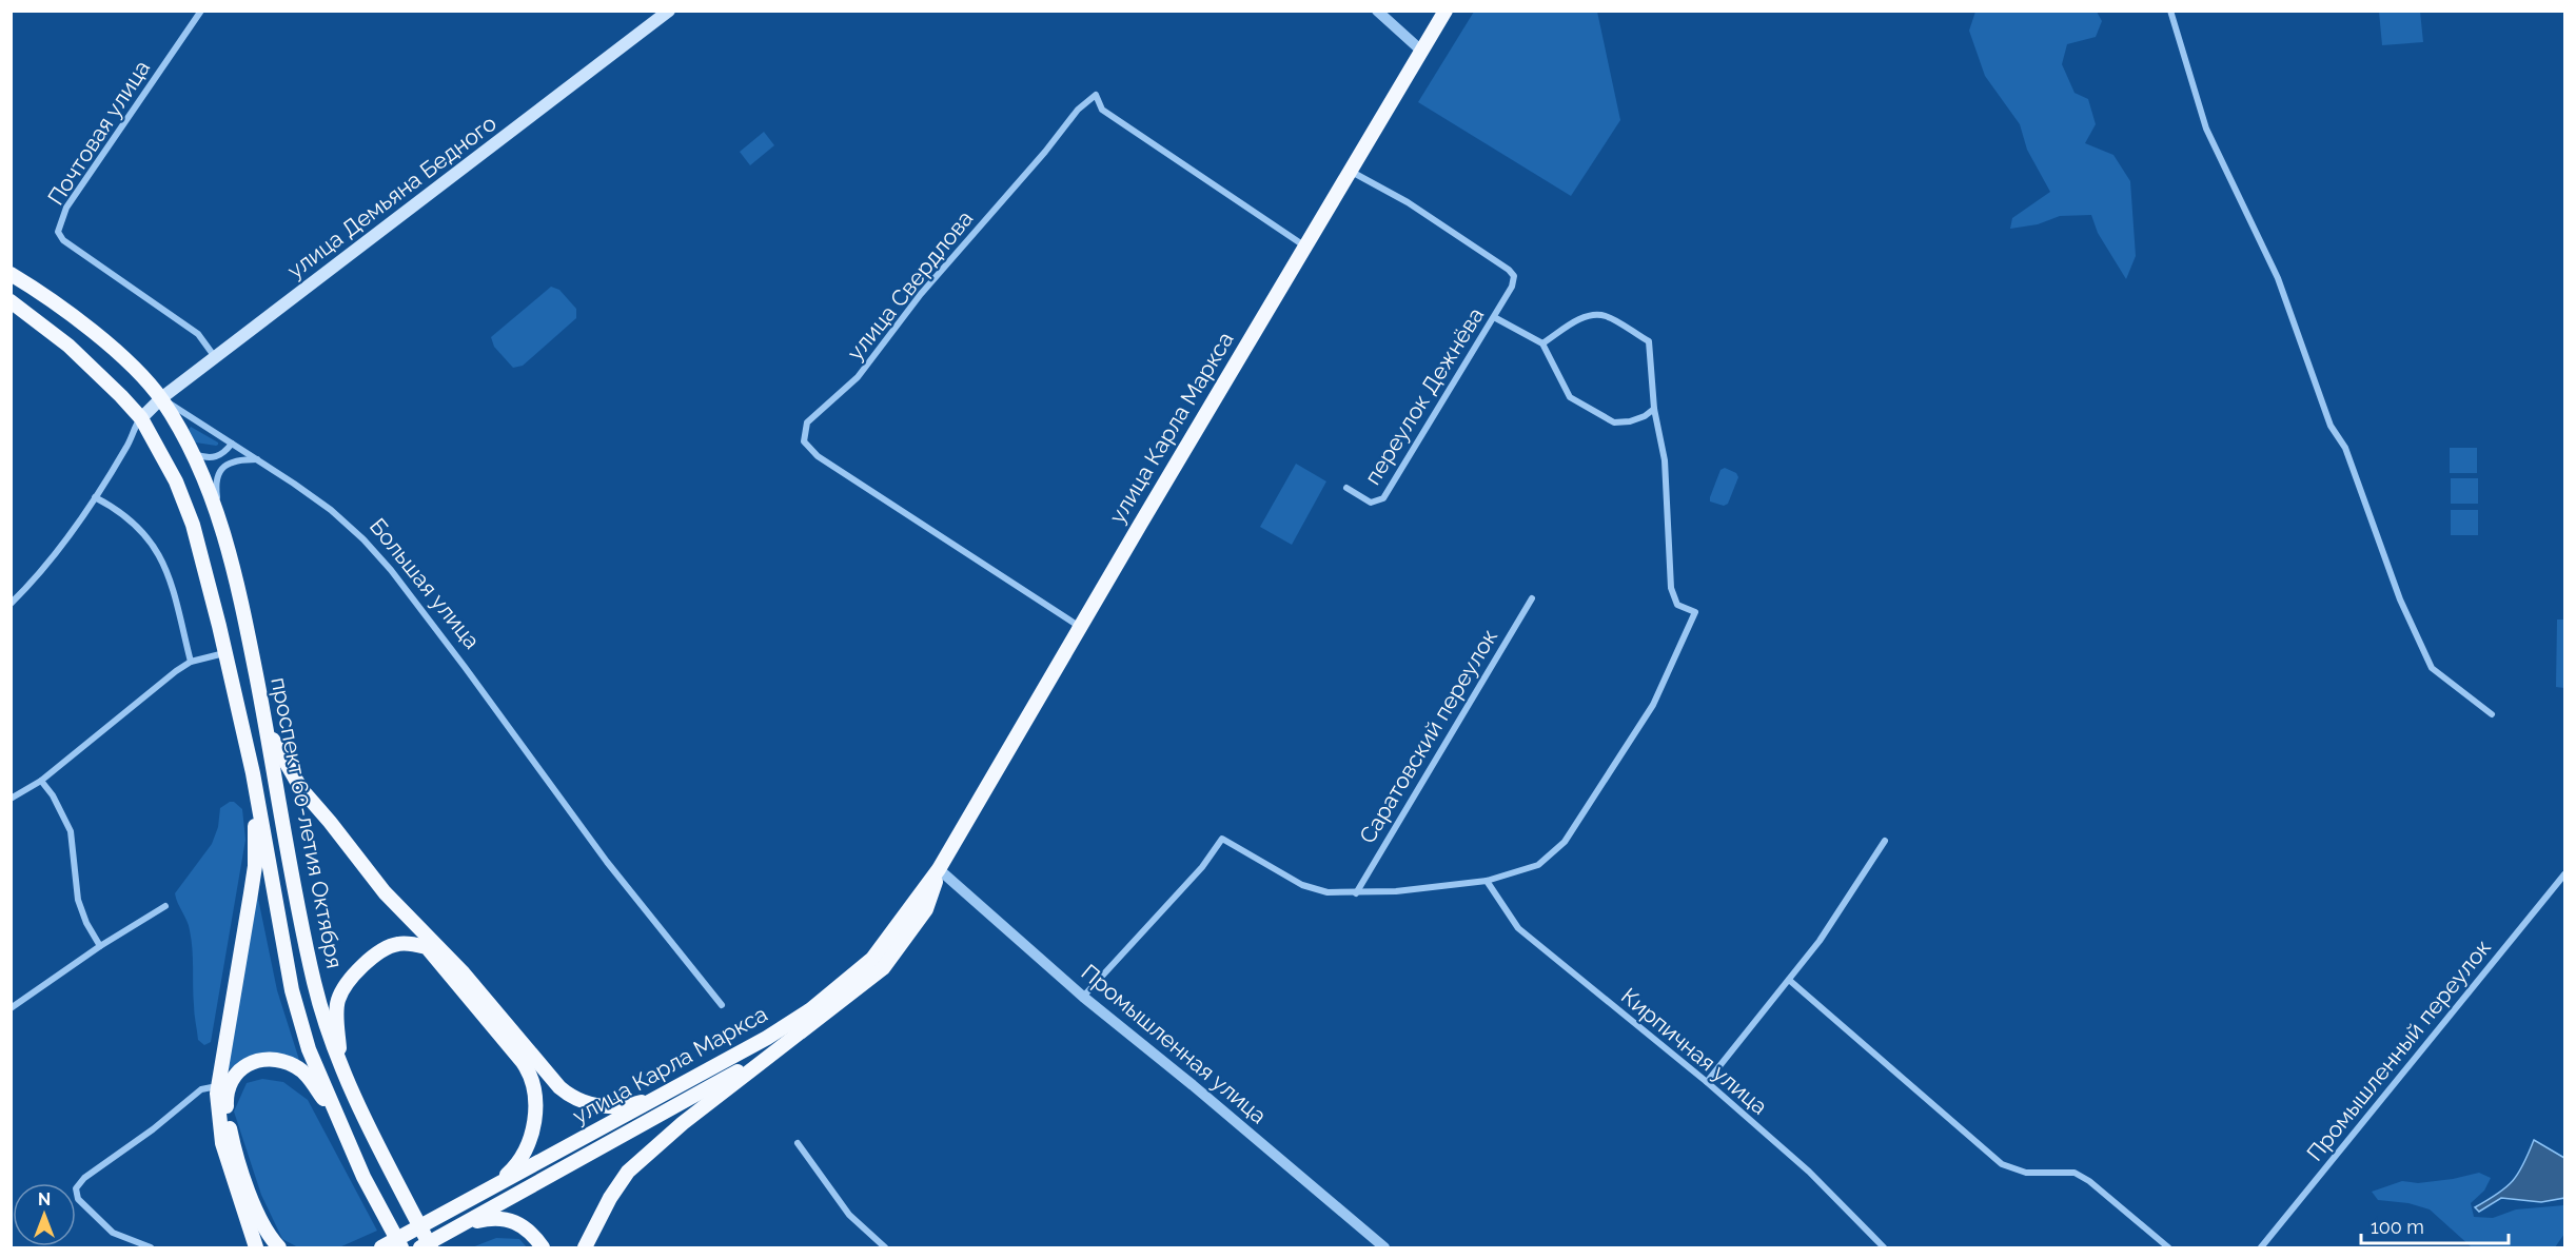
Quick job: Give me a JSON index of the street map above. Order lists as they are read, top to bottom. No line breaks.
{"streets":{"highway":["улица Карла Маркса","Большая улица","проспект 60-летия Октября"],"main road":["улица Демьяна Бедного"],"street":["Почтовая улица","улица Свердлова","переулок Дежнёва","Саратовский переулок","Промышленная улица","Промышленный переулок","Кирпичная улица"]},"crossings":[["Почтовая улица","улица Демьяна Бедного"],["улица Демьяна Бедного","Большая улица"],["улица Демьяна Бедного","проспект 60-летия Октября"],["улица Свердлова","улица Карла Маркса"],["переулок Дежнёва","улица Карла Маркса"],["улица Карла Маркса","Промышленная улица"],["Большая улица","проспект 60-летия Октября"]],"scale_bar":"100 m","north":"top"}
